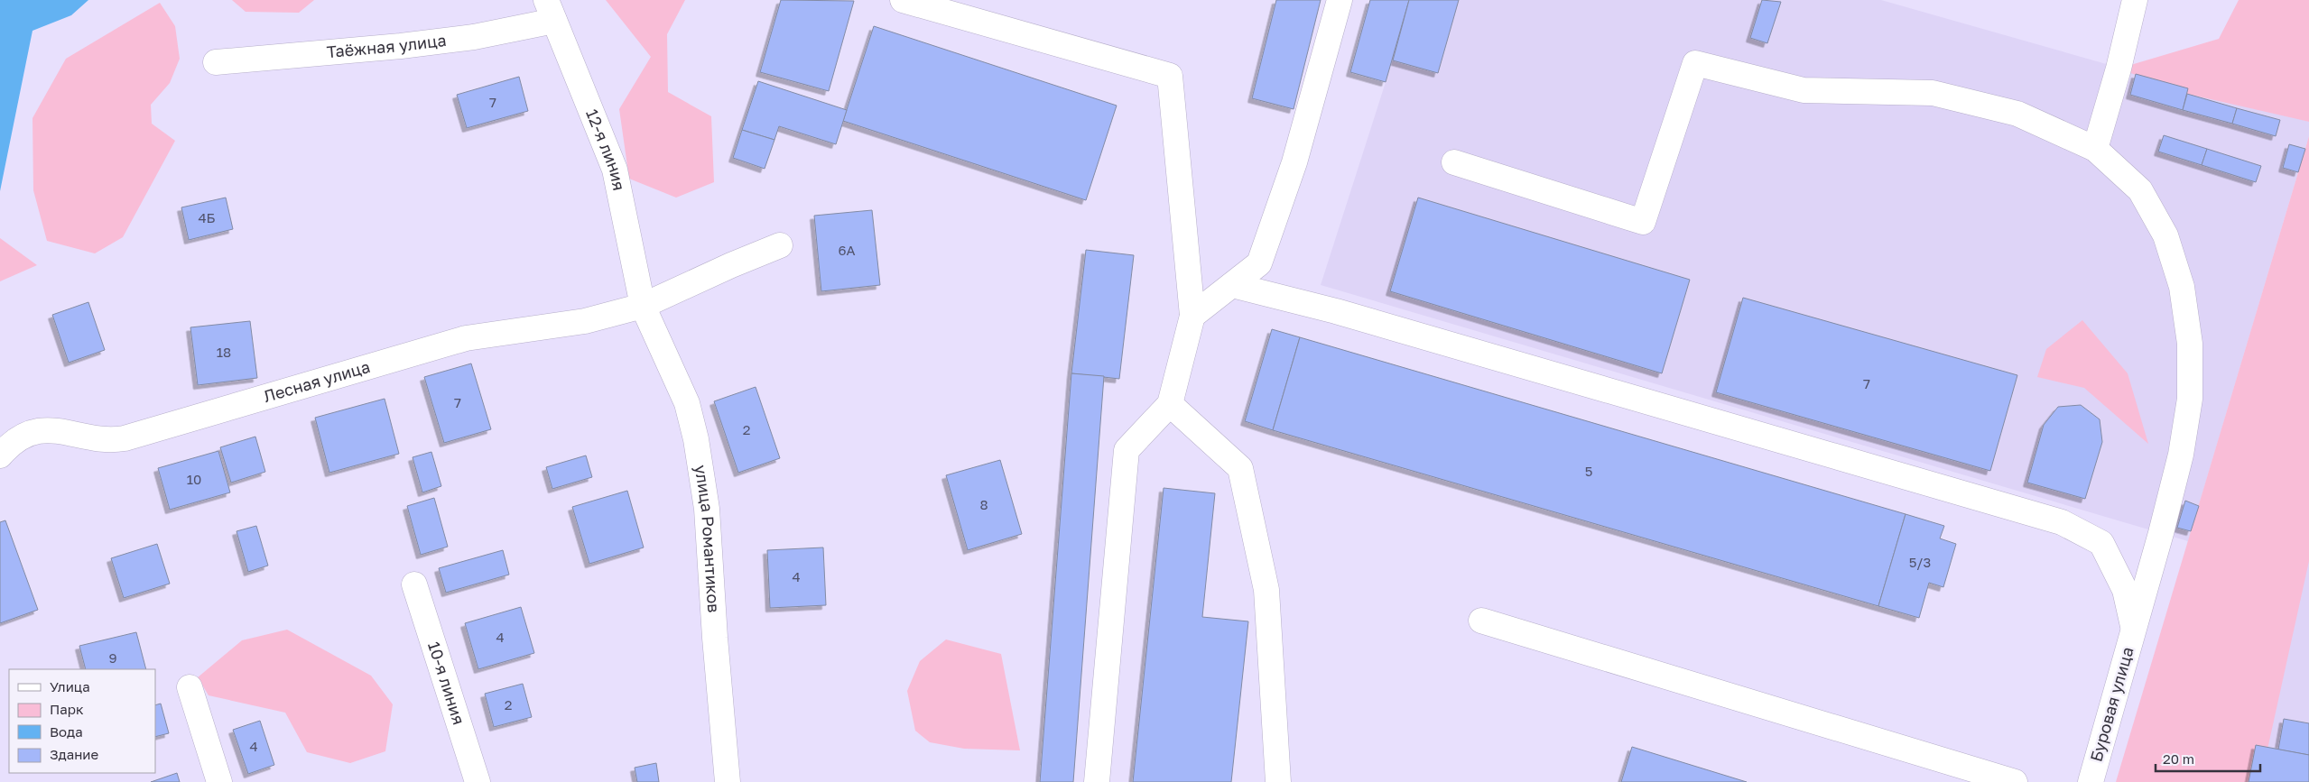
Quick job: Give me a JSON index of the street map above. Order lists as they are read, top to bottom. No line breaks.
{"streets":{"street":["Таёжная улица","12-я линия","Лесная улица","улица Романтиков","10-я линия","Буровая улица"]},"crossings":[["Таёжная улица","12-я линия"],["12-я линия","Лесная улица"],["12-я линия","улица Романтиков"],["Лесная улица","улица Романтиков"]],"house_numbers":["7","4Б","6А","18","7","7","2","5","10","8","5/3","4","4","9","2","4"],"legend":["Улица","Парк","Вода","Здание"],"scale_bar":"20 m"}
